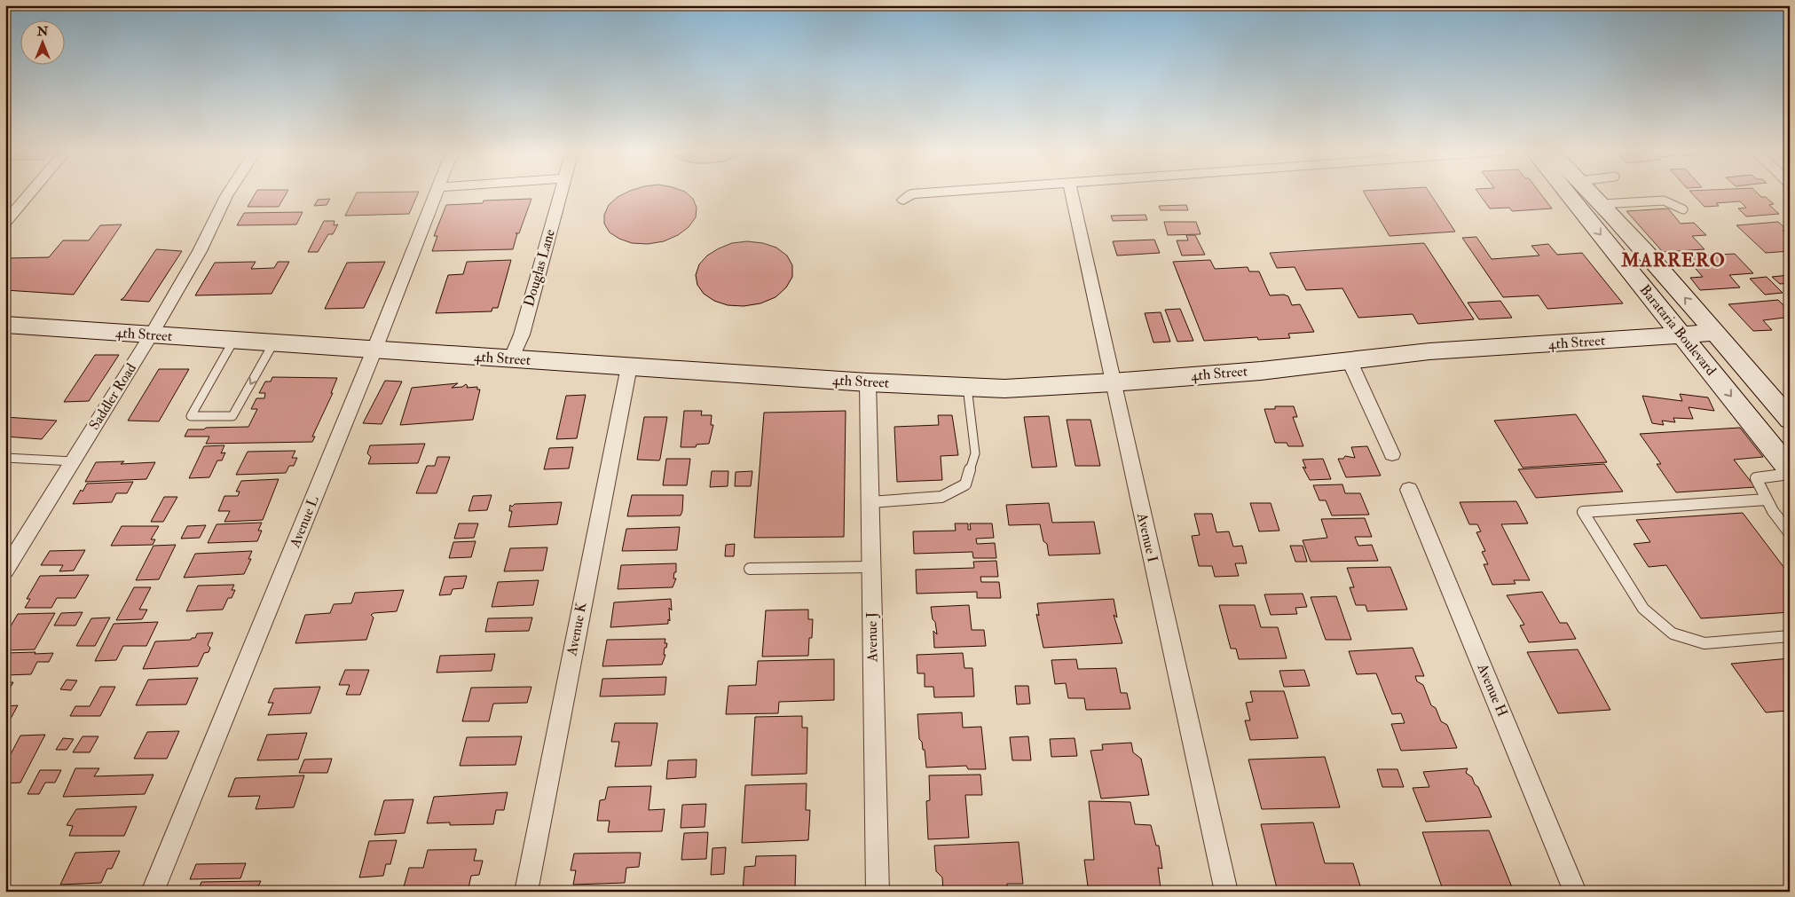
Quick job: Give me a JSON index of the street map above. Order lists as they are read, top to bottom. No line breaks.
{"streets":{"main road":["Barataria Boulevard","4th Street"],"street":["Douglas Lane","Saddler Road","Avenue L","Avenue I","Avenue K","Avenue J","Avenue H"]},"crossings":[["Douglas Lane","4th Street"],["Barataria Boulevard","4th Street"],["4th Street","Saddler Road"],["4th Street","Avenue L"],["4th Street","Avenue I"],["4th Street","Avenue K"],["4th Street","Avenue J"]],"districts":["MARRERO"],"north":"top"}
